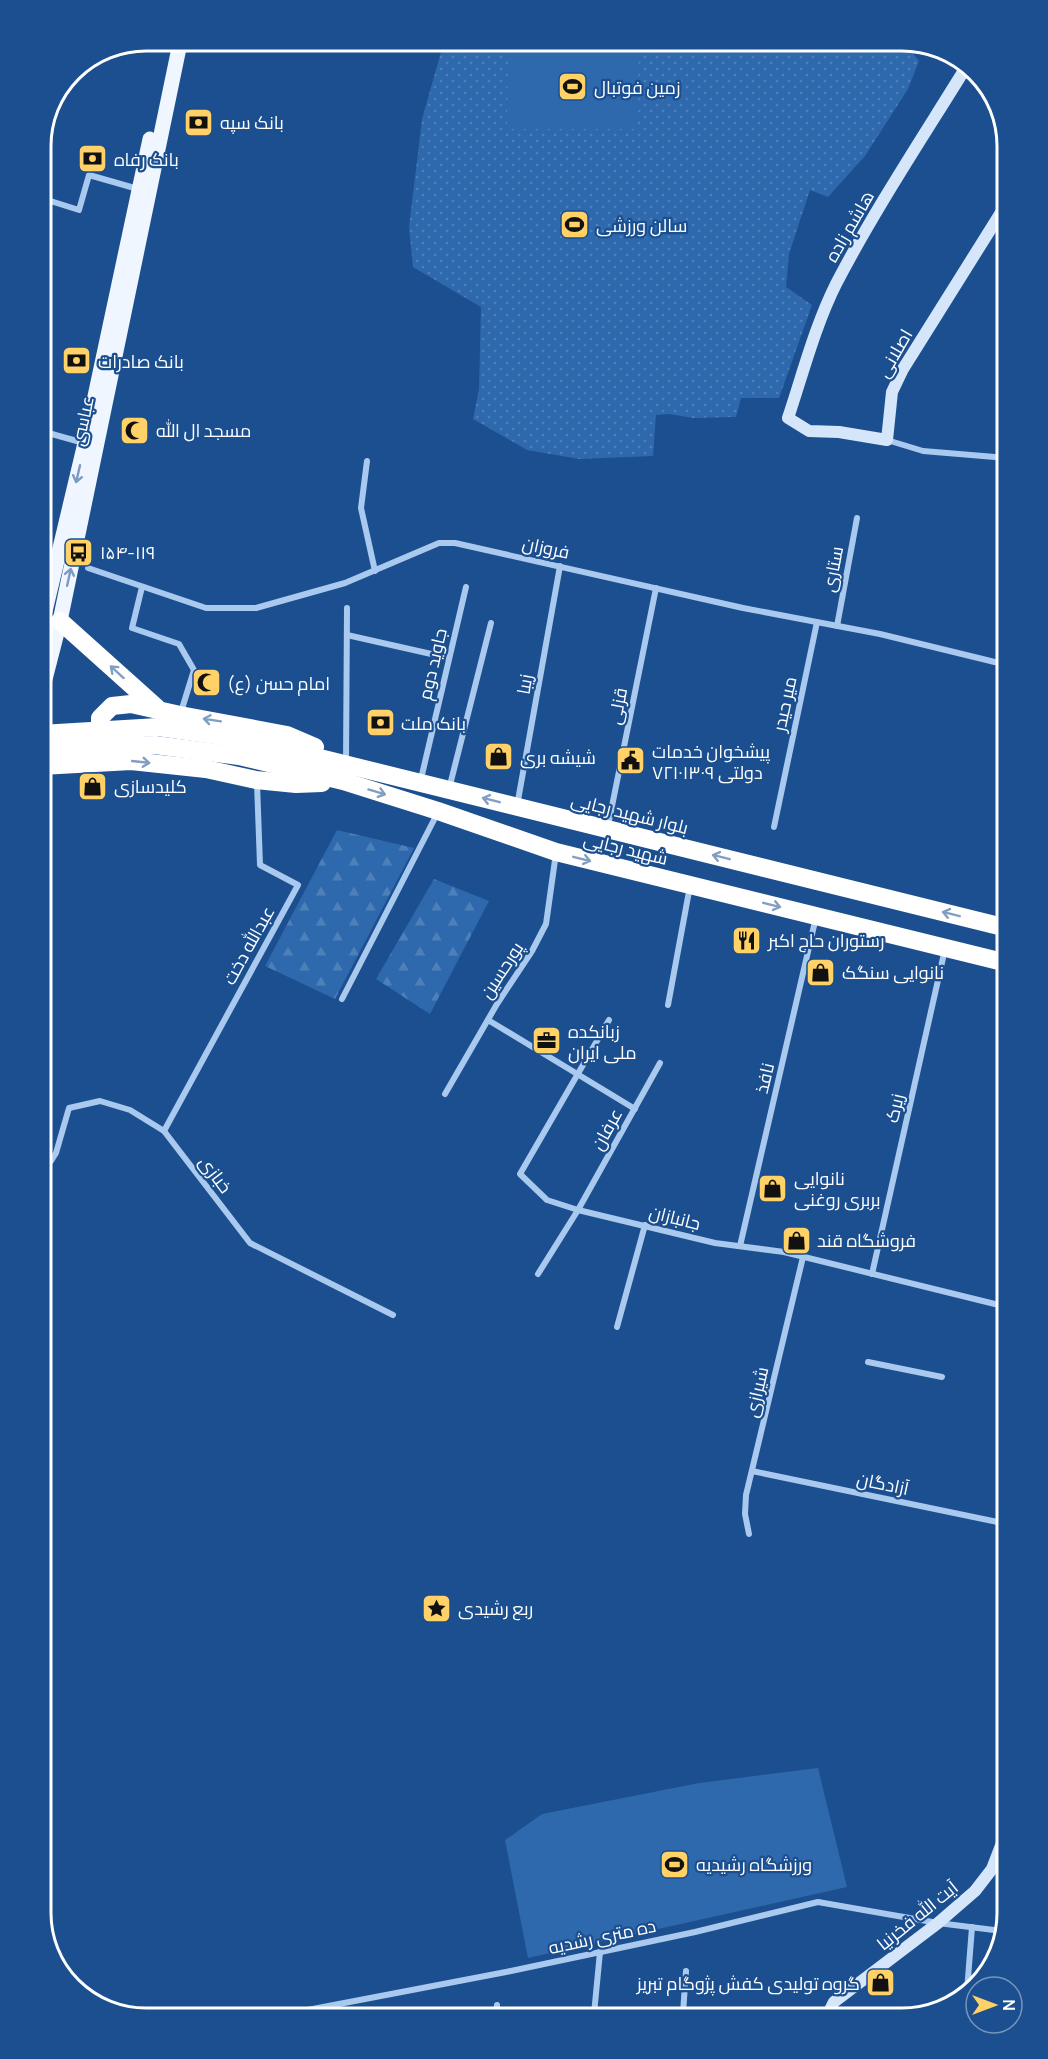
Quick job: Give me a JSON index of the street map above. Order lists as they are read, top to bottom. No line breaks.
{"streets":{"highway":["بلوار شهید رجایی","شهید رجایی"],"main road":["عباسى"],"street":["هاشم زاده","اصلانی","فروزان","ستاری","جاوید دوم","زیبا","میر حیدر","قزلی","عبدالله دخت","پورحسین","نافذ","زیرک","عرفان","خبازی","جانبازان","شیرازی","آزادگان","آیت الله فخرنیا","ده متری رشدیه"]},"crossings":[["هاشم زاده","اصلانی"],["فروزان","ستاری"],["فروزان","زیبا"],["فروزان","میر حیدر"],["فروزان","قزلی"],["جاوید دوم","بلوار شهید رجایی"],["زیبا","بلوار شهید رجایی"],["قزلی","بلوار شهید رجایی"],["بلوار شهید رجایی","شهید رجایی"],["شهید رجایی","پورحسین"],["شهید رجایی","نافذ"],["شهید رجایی","زیرک"],["عبدالله دخت","خبازی"],["نافذ","جانبازان"],["زیرک","جانبازان"],["عرفان","جانبازان"],["جانبازان","شیرازی"],["شیرازی","آزادگان"],["آیت الله فخرنیا","ده متری رشدیه"]],"one_way":["بلوار شهید رجایی","شهید رجایی"],"places":{"sports":["زمین فوتبال","سالن ورزشی","ورزشگاه رشیدیه"],"bank":["بانک سپه","بانک رفاه","بانک صادرات","بانک ملت"],"mosque":["مسجد ال الله","امام حسن (ع)"],"bus stop":["۱۵۴-۱۱۹"],"shop":["شیشه بری","کلیدسازی","نانوایی سنگک","نانوایی بربری روغنی","فروشگاه قند","گروه تولیدی کفش پژوگام تبریز"],"public building":["پیشخوان خدمات دولتی ۷۲۱۰۱۳۰۹"],"restaurant":["رستوران حاج اکبر"],"office":["زبانکده ملی ایران"],"place":["ربع رشیدی"]},"north":"right"}
